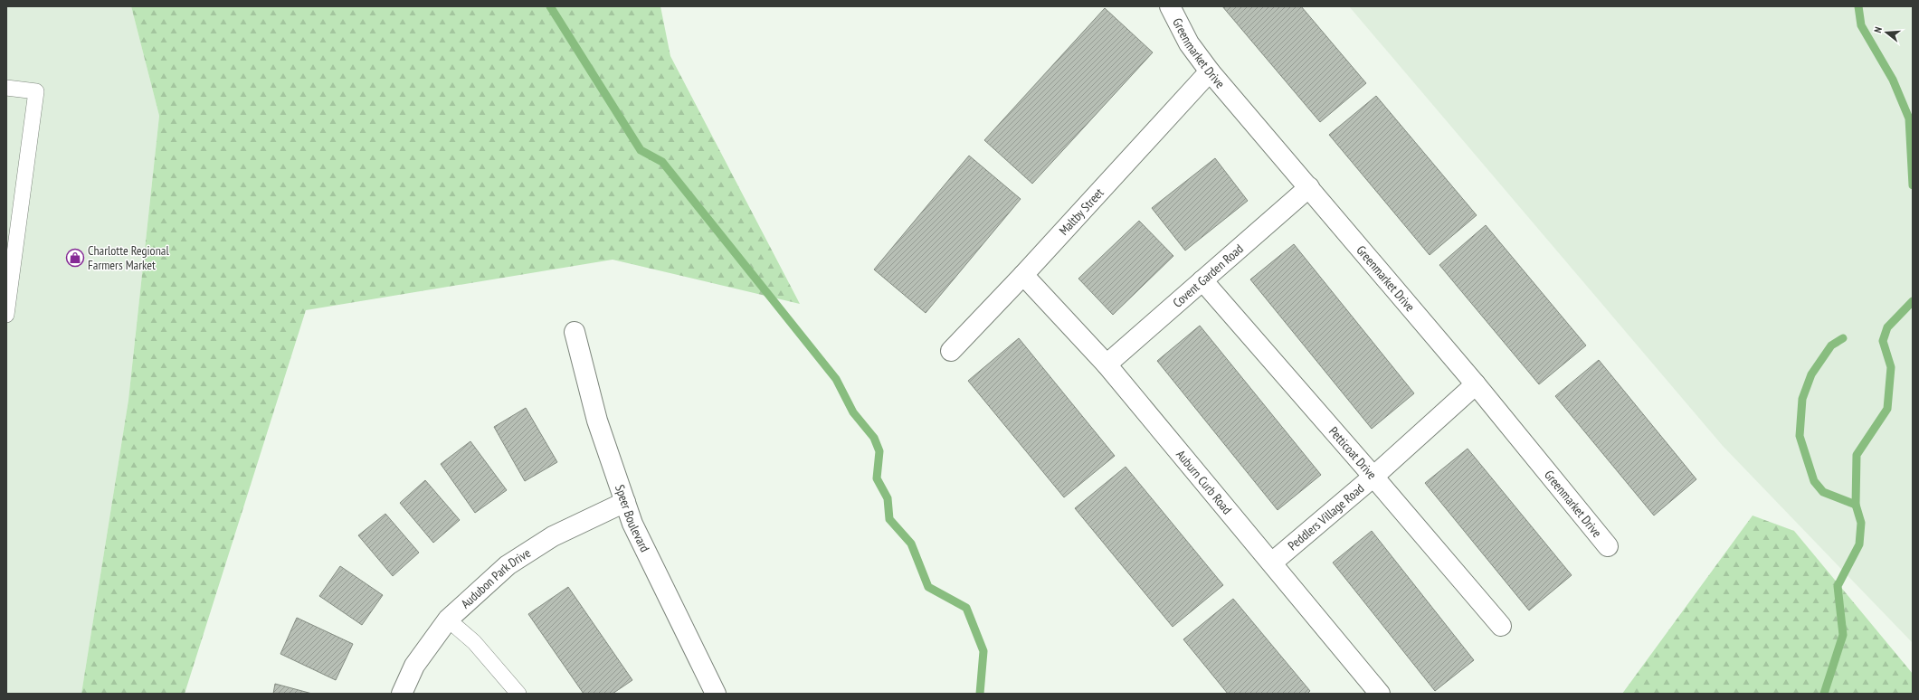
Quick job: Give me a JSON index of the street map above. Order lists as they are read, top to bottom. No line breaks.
{"streets":{"street":["Greenmarket Drive","Maltby Street","Covent Garden Road","Petticoat Drive","Auburn Curb Road","Speer Boulevard","Peddlers Village Road","Audubon Park Drive"]},"crossings":[["Greenmarket Drive","Maltby Street"],["Greenmarket Drive","Covent Garden Road"],["Greenmarket Drive","Peddlers Village Road"],["Maltby Street","Auburn Curb Road"],["Covent Garden Road","Petticoat Drive"],["Covent Garden Road","Auburn Curb Road"],["Petticoat Drive","Peddlers Village Road"],["Auburn Curb Road","Peddlers Village Road"],["Speer Boulevard","Audubon Park Drive"]],"places":{"shop":["Charlotte Regional Farmers Market"]},"north":"left"}
